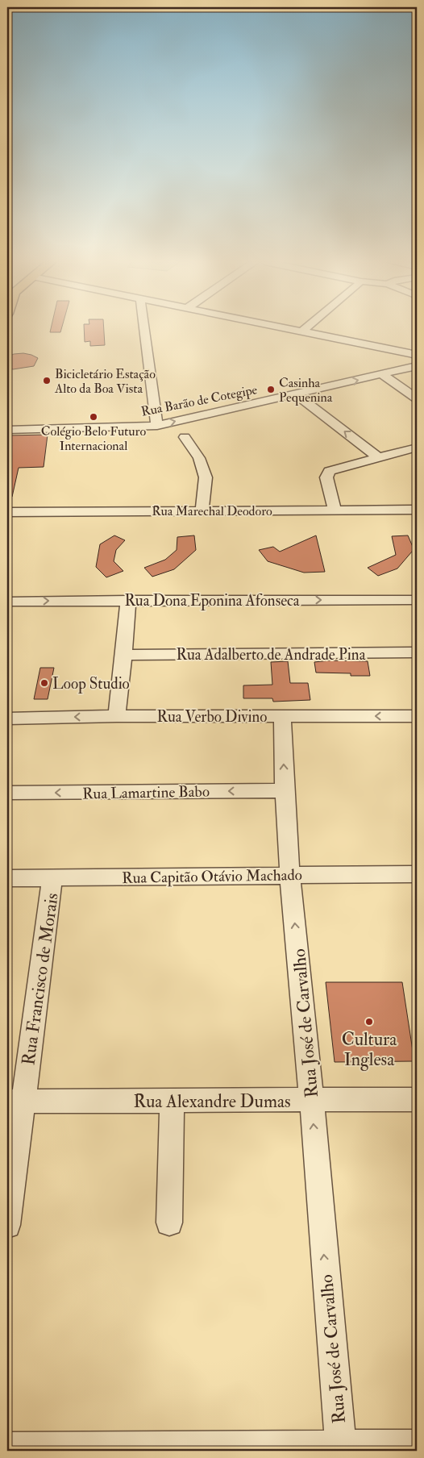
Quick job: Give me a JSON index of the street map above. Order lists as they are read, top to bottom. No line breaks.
{"streets":{"street":["Rua Barão de Cotegipe","Rua Marechal Deodoro","Rua Dona Eponina Afonseca","Rua Adalberto de Andrade Pina","Rua Verbo Divino","Rua Lamartine Babo","Rua Capitão Otávio Machado","Rua Francisco de Morais","Rua José de Carvalho","Rua Alexandre Dumas"]},"crossings":[["Rua Verbo Divino","Rua José de Carvalho"],["Rua Lamartine Babo","Rua José de Carvalho"],["Rua Capitão Otávio Machado","Rua Francisco de Morais"],["Rua Capitão Otávio Machado","Rua José de Carvalho"],["Rua Francisco de Morais","Rua Alexandre Dumas"],["Rua José de Carvalho","Rua Alexandre Dumas"]],"one_way":["Rua Dona Eponina Afonseca","Rua Verbo Divino","Rua Lamartine Babo","Rua José de Carvalho"],"places":["Bicicletário Estação Alto da Boa Vista","Casinha Pequenina","Colégio Belo Futuro Internacional","Loop Studio","Cultura Inglesa"]}
